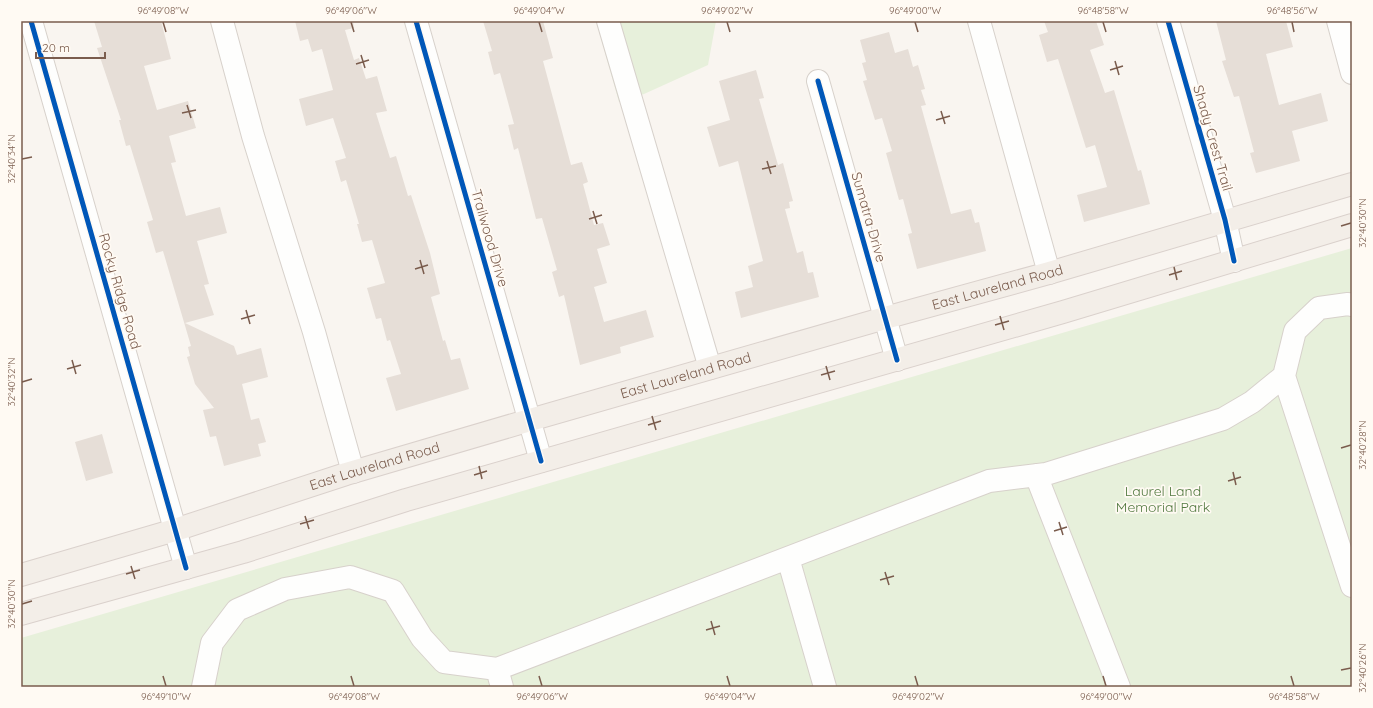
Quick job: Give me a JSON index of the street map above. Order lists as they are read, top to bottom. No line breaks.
{"streets":{"main road":["East Laureland Road"],"street":["Shady Crest Trail","Sumatra Drive","Trailwood Drive","Rocky Ridge Road"]},"crossings":[["Shady Crest Trail","East Laureland Road"],["Sumatra Drive","East Laureland Road"],["Trailwood Drive","East Laureland Road"],["East Laureland Road","Rocky Ridge Road"]],"parks":["Laurel Land Memorial Park"],"scale_bar":"20 m","coordinates":["96°49'08\"W","96°49'06\"W","96°49'04\"W","96°49'02\"W","96°49'00\"W","96°48'58\"W","96°48'56\"W","32°40'34\"N","32°40'30\"N","32°40'32\"N","32°40'28\"N","32°40'26\"N","96°49'10\"W"]}
